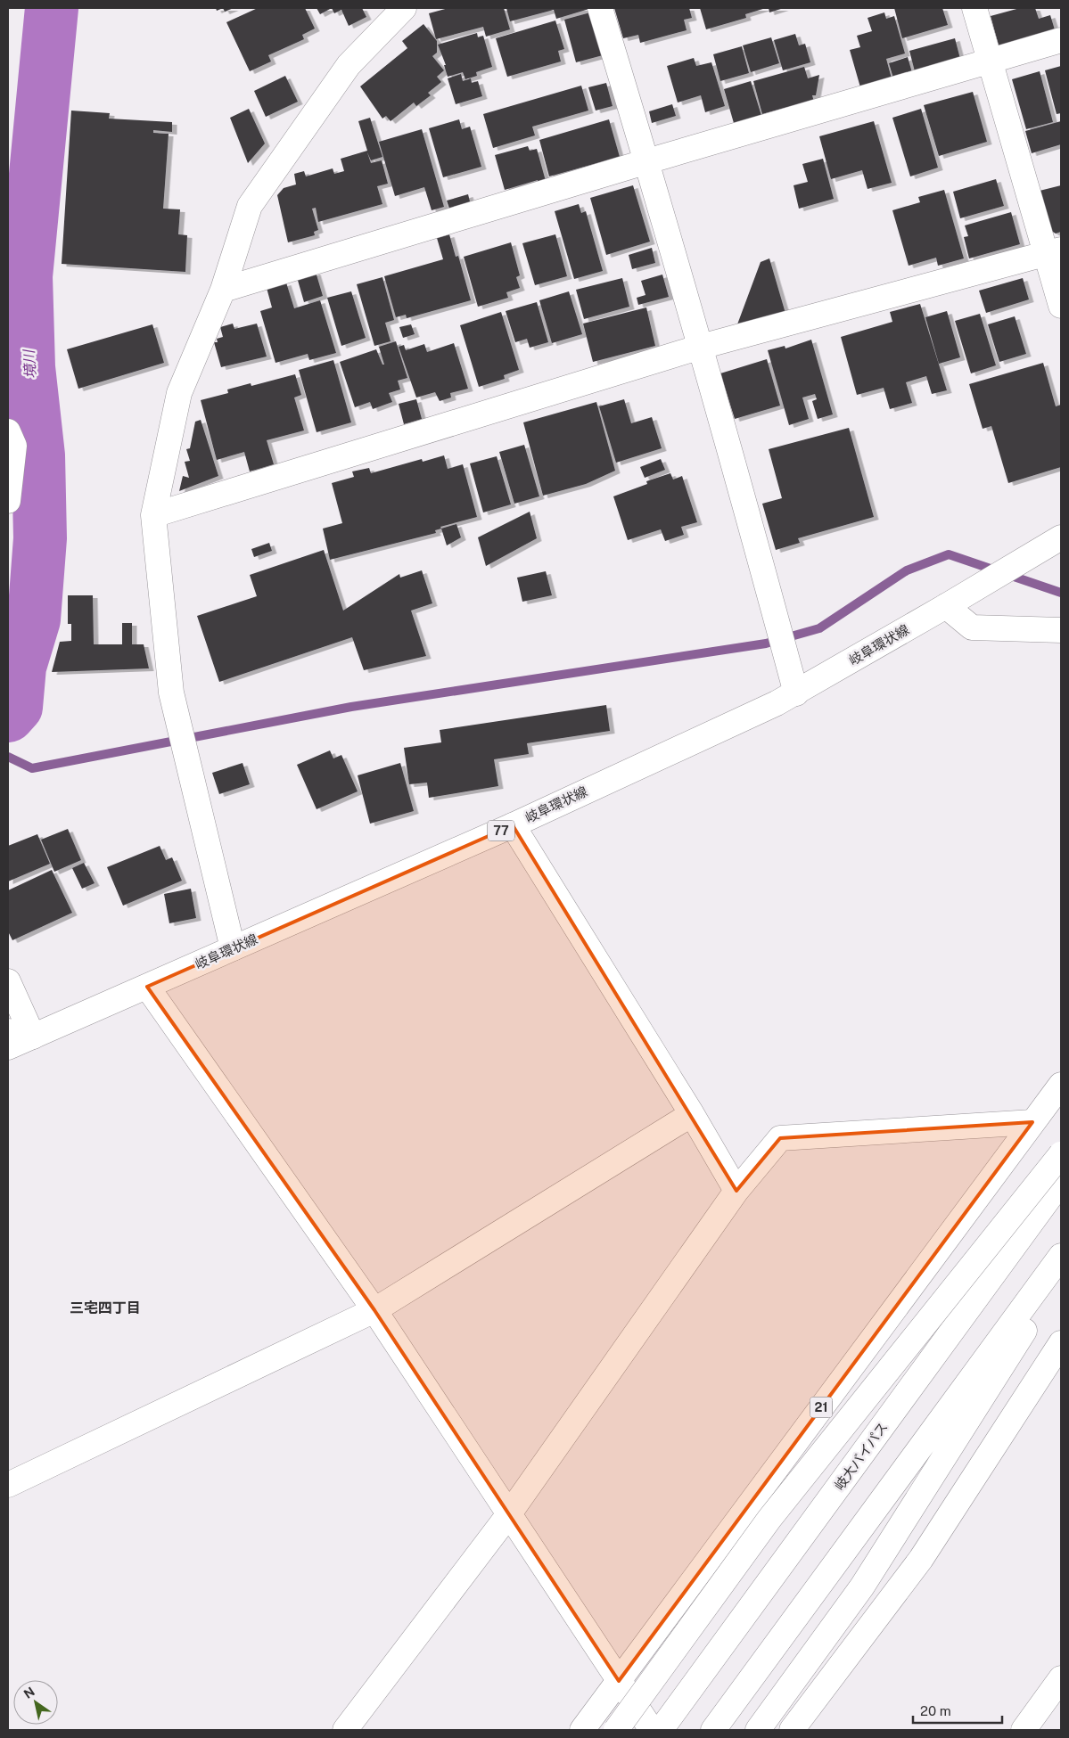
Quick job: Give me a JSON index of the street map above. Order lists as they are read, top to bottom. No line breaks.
{"streets":{"main road":["岐阜環状線","77","21","岐大バイパス"]},"districts":["三宅四丁目"],"water":["境川"],"scale_bar":"20 m","north":"top left"}
